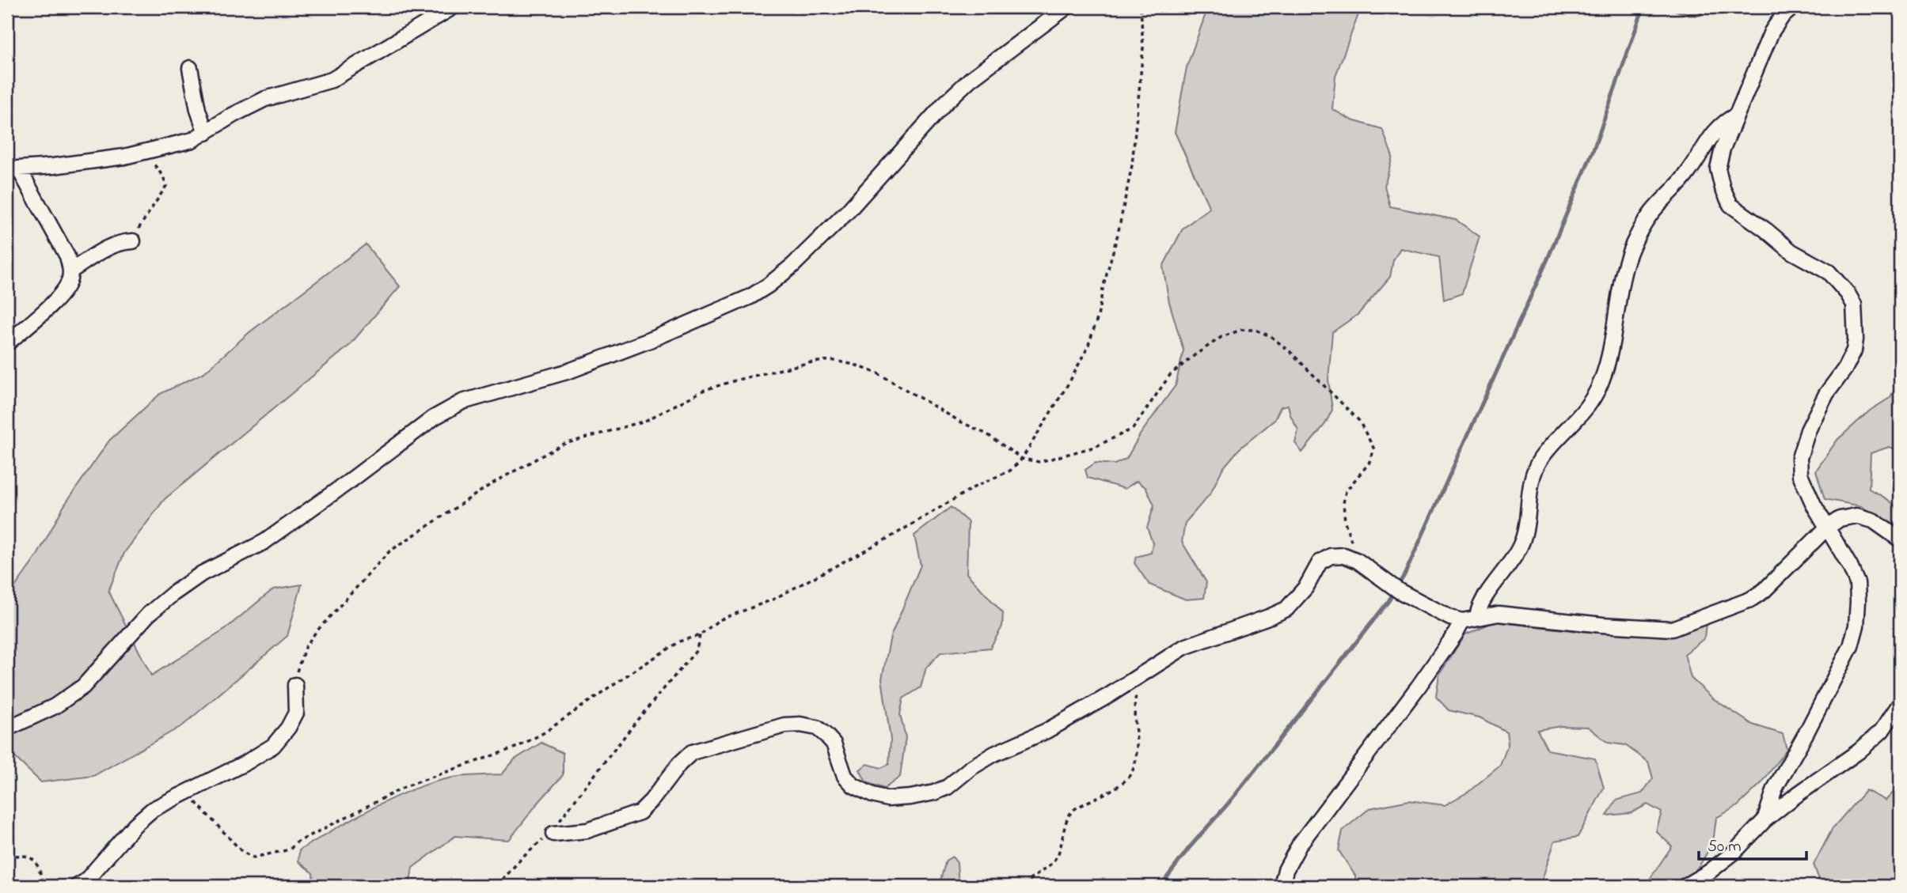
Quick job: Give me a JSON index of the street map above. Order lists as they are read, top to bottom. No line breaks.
{"scale_bar":"50 m"}
